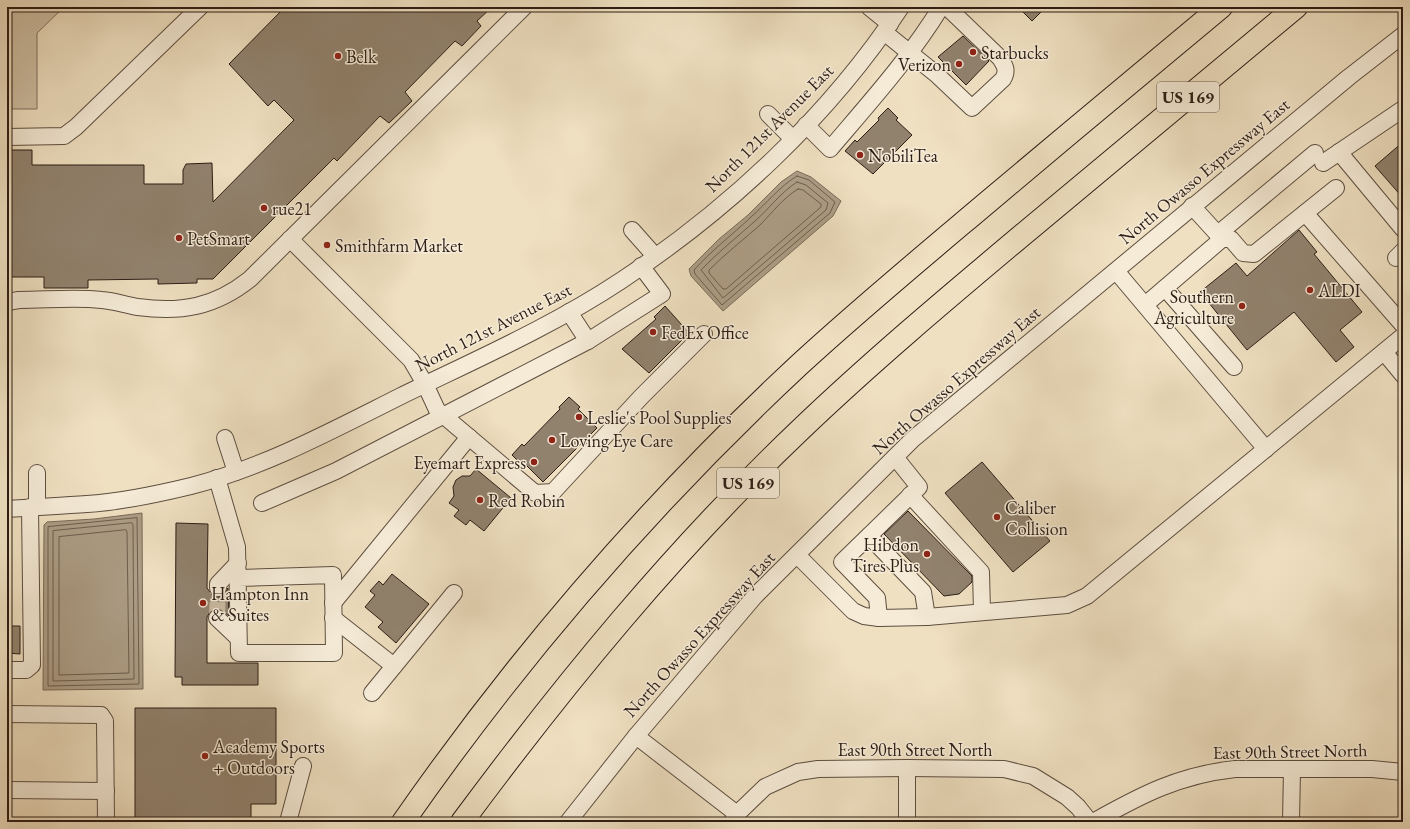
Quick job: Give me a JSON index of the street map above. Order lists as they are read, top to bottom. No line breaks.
{"streets":{"highway":["US 169"],"street":["North 121st Avenue East","North Owasso Expressway East","East 90th Street North"]},"places":["Starbucks","Belk","Verizon","NobiliTea","rue21","PetSmart","Smithfarm Market","ALDI","Southern Agriculture","FedEx Office","Leslie's Pool Supplies","Loving Eye Care","Eyemart Express","Red Robin","Caliber Collision","Hibdon Tires Plus","Hampton Inn & Suites","Academy Sports + Outdoors"]}
